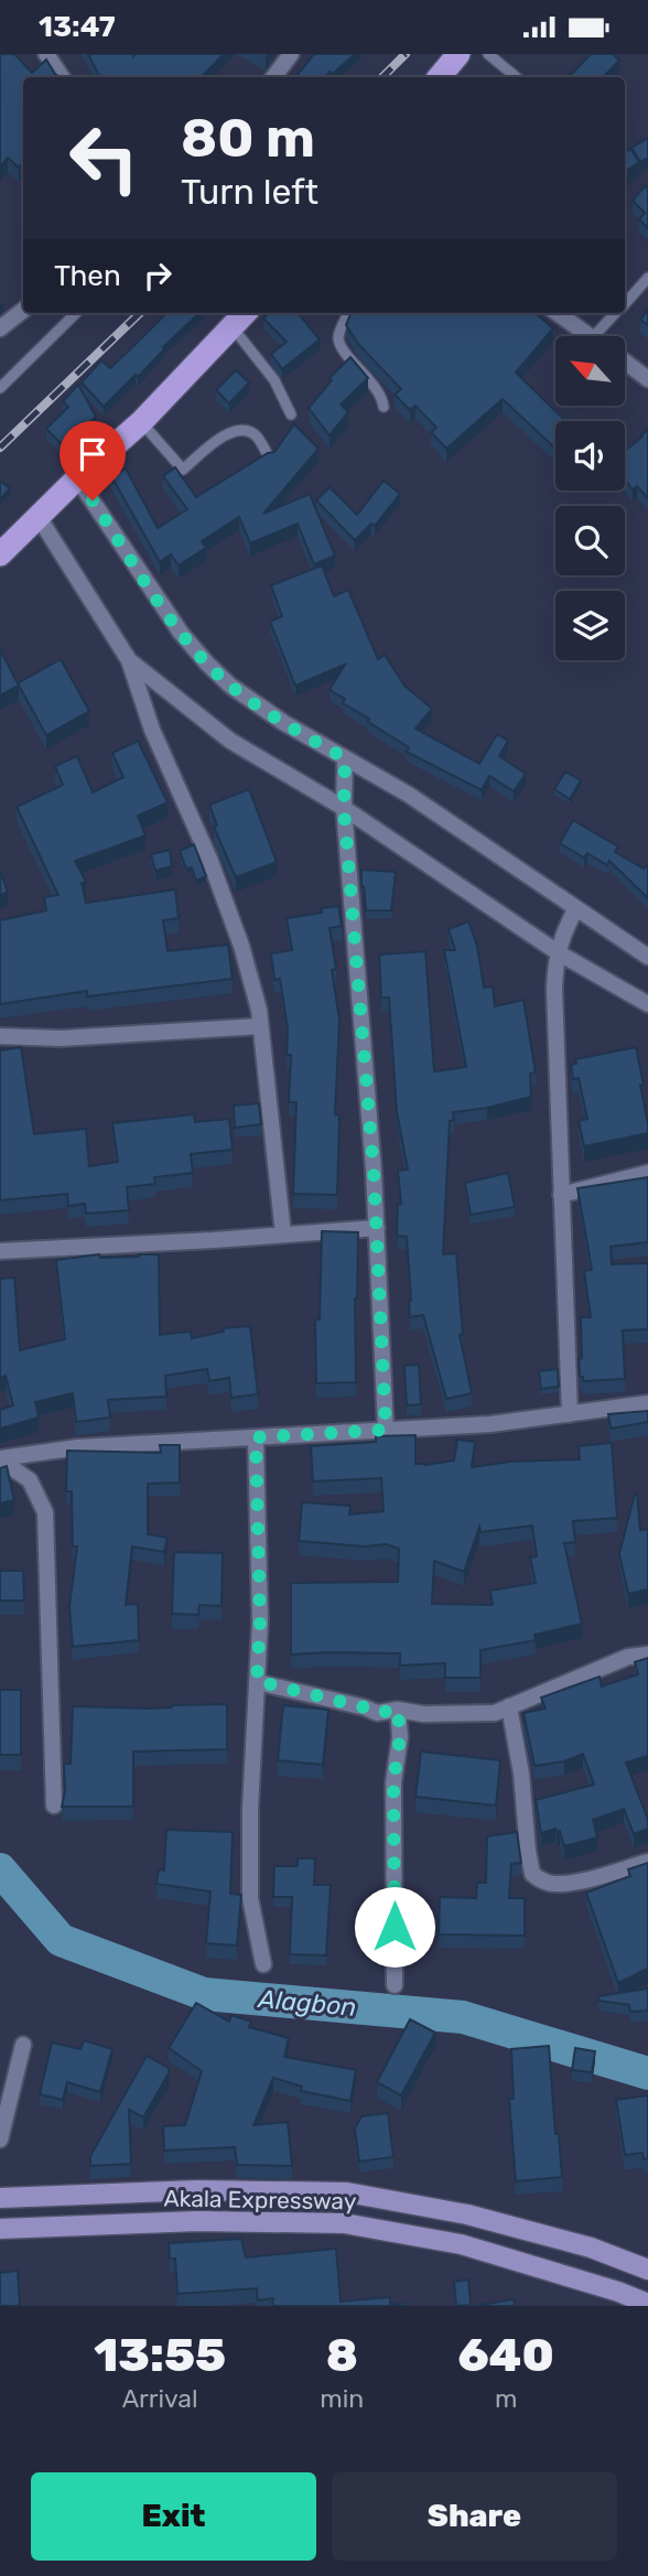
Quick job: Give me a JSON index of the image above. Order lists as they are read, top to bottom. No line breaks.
{"streets":{"main road":["Akala Expressway"]},"water":["Alagbon"],"north":"top left","page":{"status":"13:47","turn":["80 m","Turn left"],"then":"Then","eta":["13:55","Arrival","8","min","640","m"],"buttons":["Exit","Share"]}}
